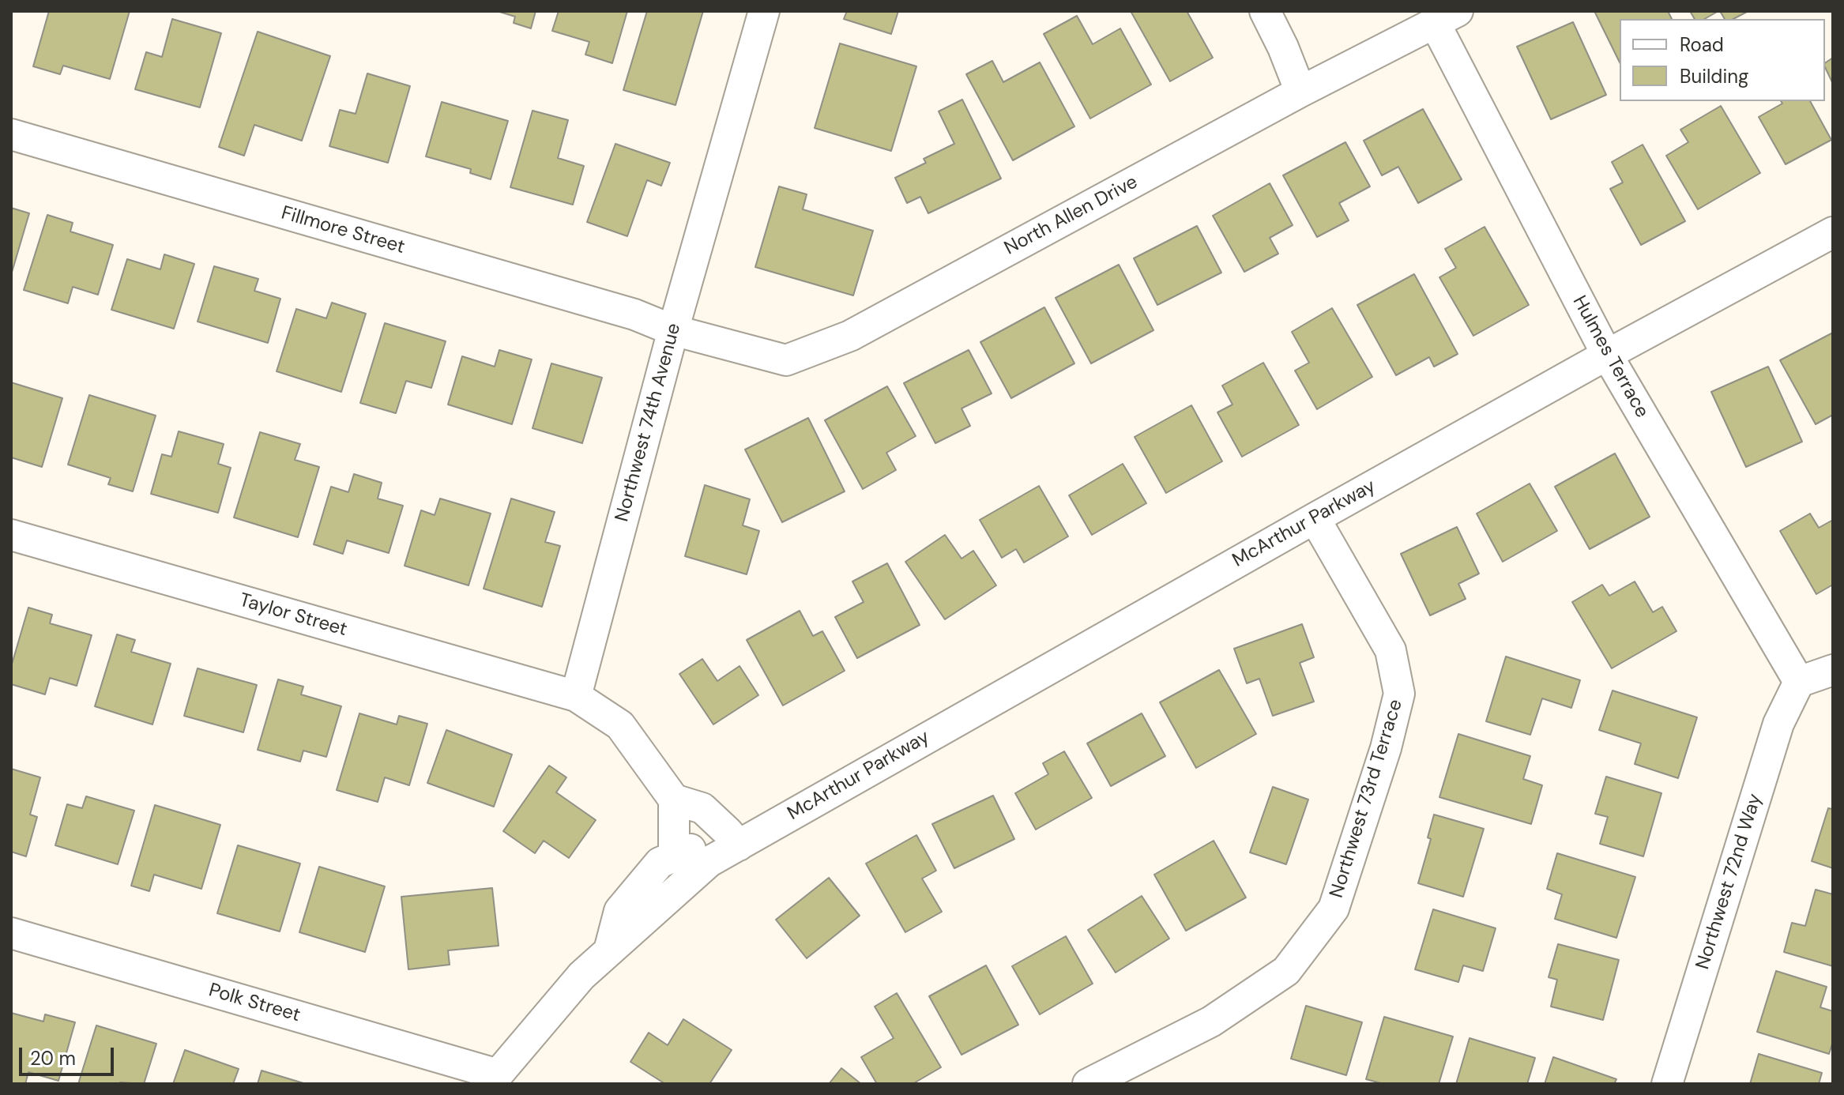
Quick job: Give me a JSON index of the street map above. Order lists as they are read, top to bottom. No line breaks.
{"streets":{"street":["North Allen Drive","Fillmore Street","Hulmes Terrace","Northwest 74th Avenue","McArthur Parkway","Taylor Street","Northwest 73rd Terrace","Northwest 72nd Way","Polk Street"]},"crossings":[["North Allen Drive","Fillmore Street"],["North Allen Drive","Hulmes Terrace"],["North Allen Drive","Northwest 74th Avenue"],["Fillmore Street","Northwest 74th Avenue"],["Hulmes Terrace","McArthur Parkway"],["Hulmes Terrace","Northwest 72nd Way"],["Northwest 74th Avenue","Taylor Street"],["McArthur Parkway","Northwest 73rd Terrace"],["McArthur Parkway","Polk Street"]],"legend":["Road","Building"],"scale_bar":"20 m"}
